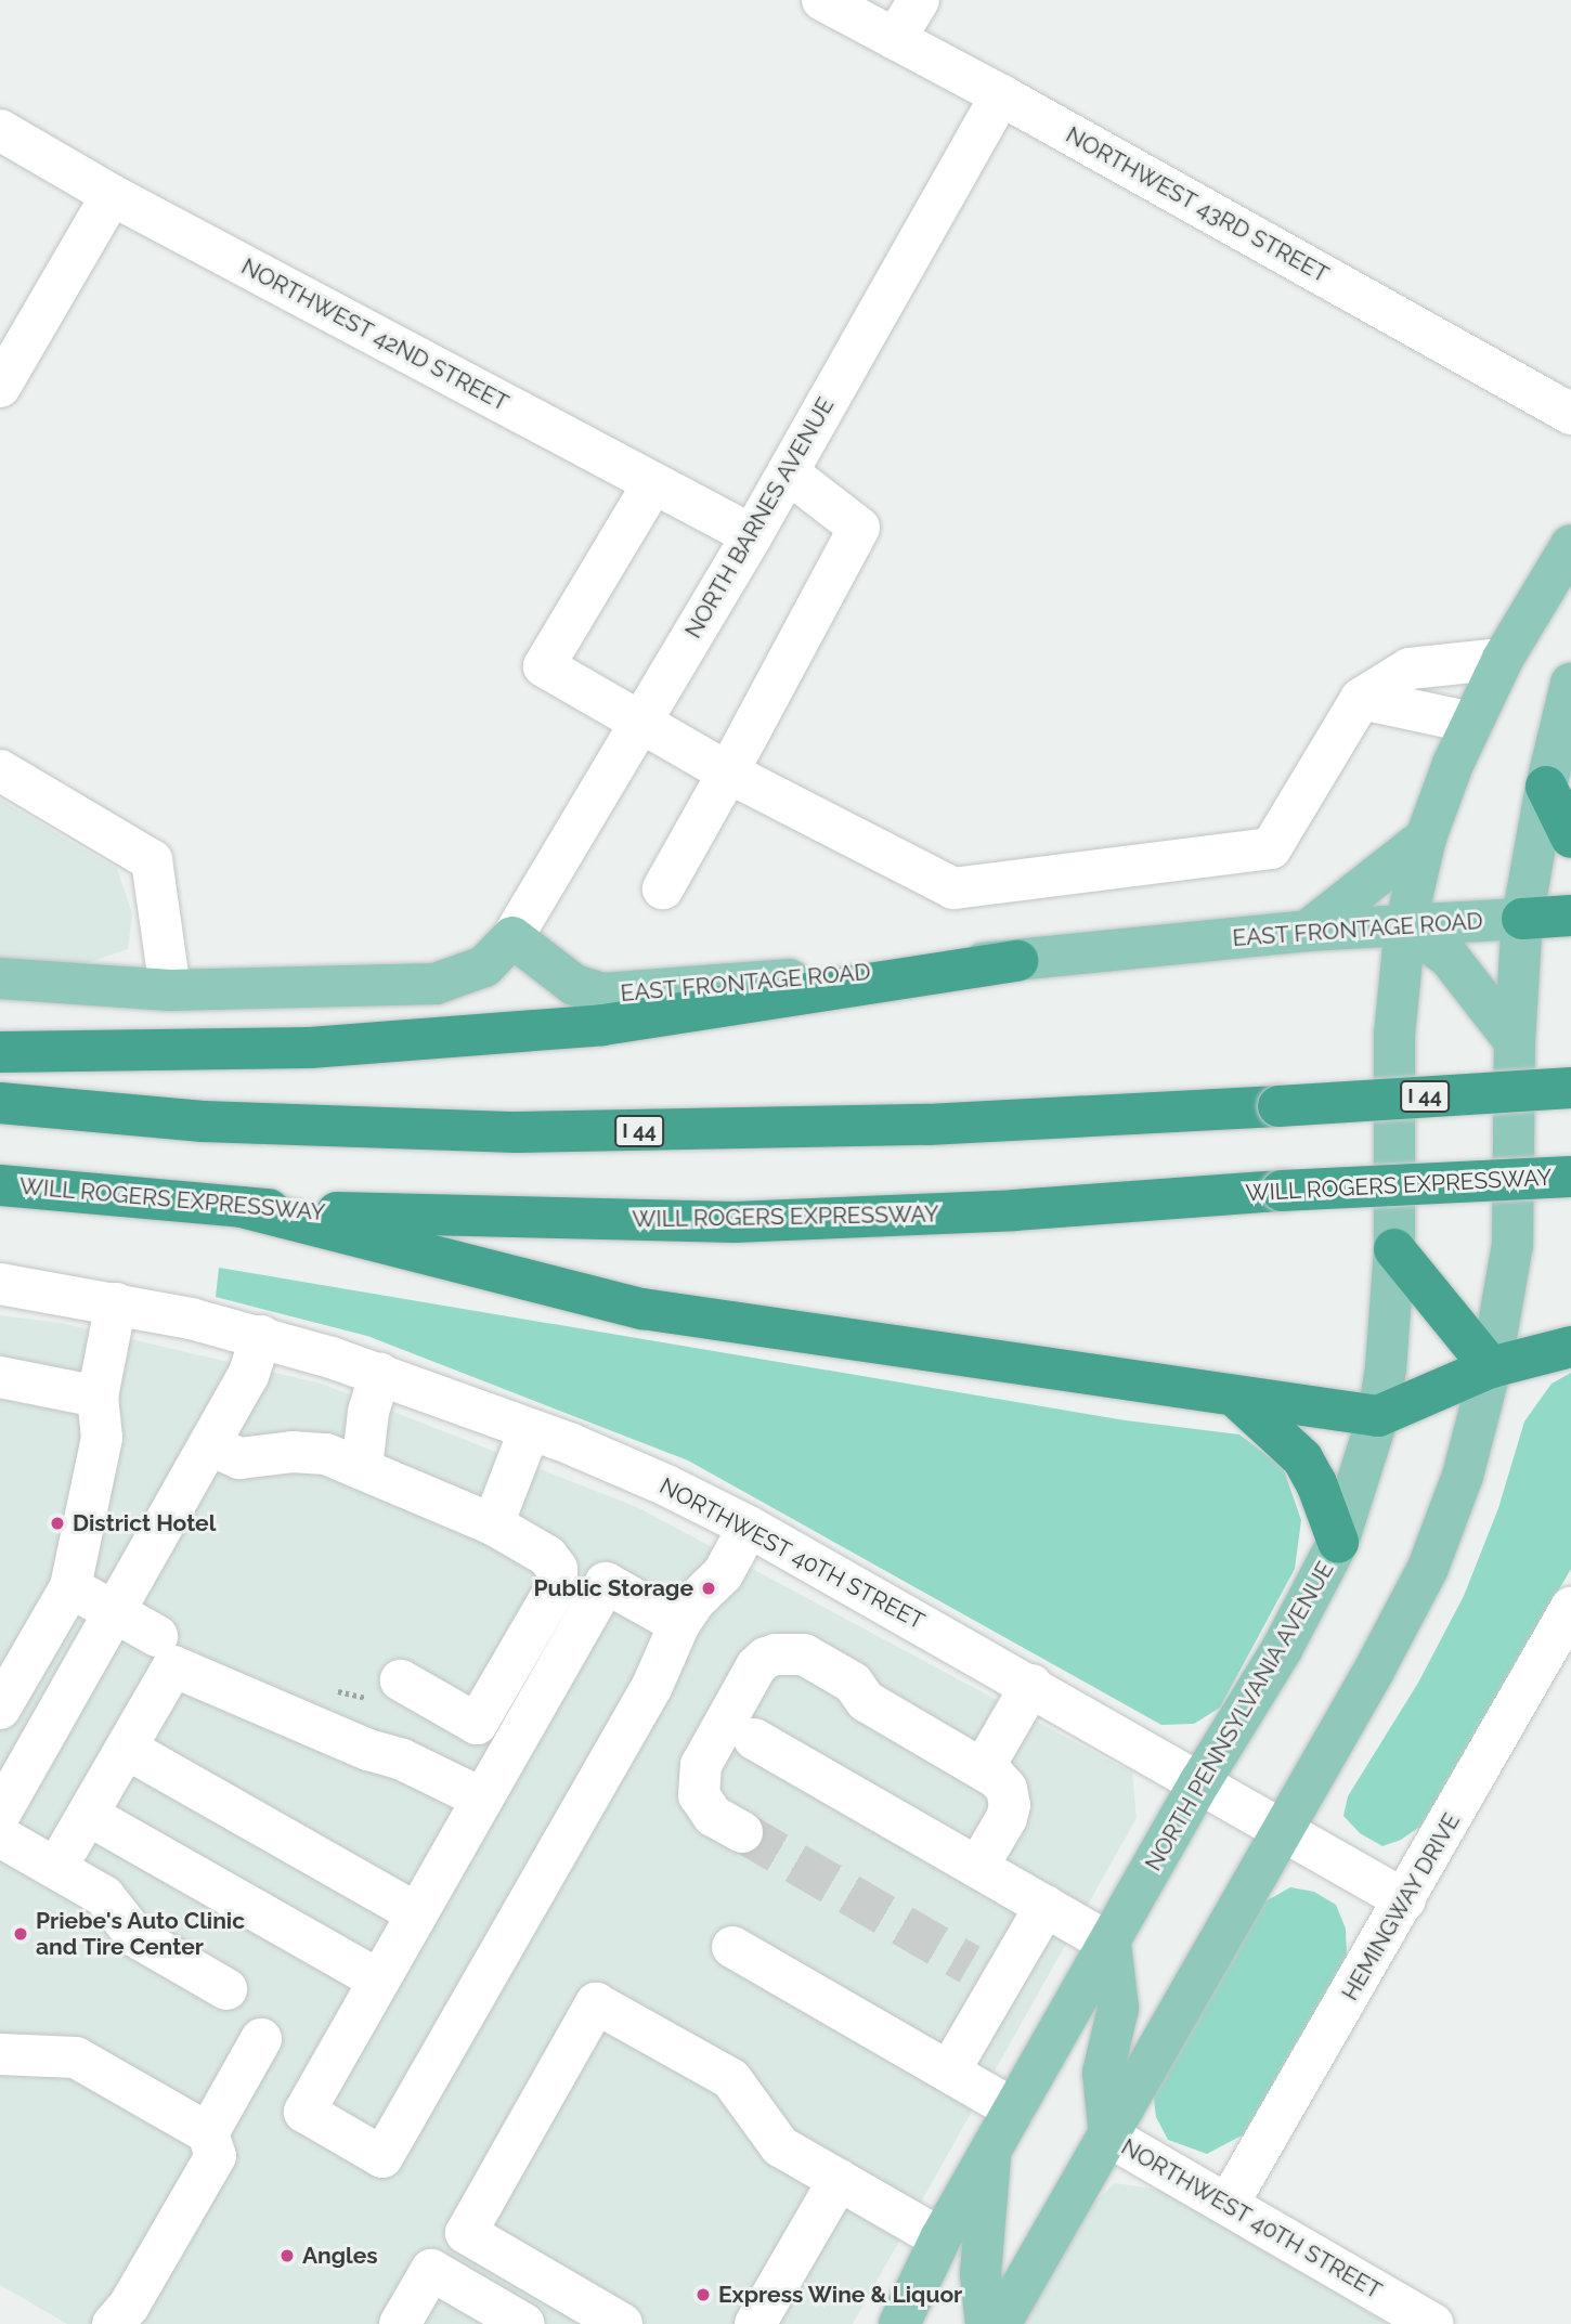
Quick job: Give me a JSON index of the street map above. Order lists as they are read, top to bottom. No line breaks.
{"streets":{"highway":["I 44","WILL ROGERS EXPRESSWAY"],"main road":["EAST FRONTAGE ROAD","NORTH PENNSYLVANIA AVENUE"],"street":["NORTHWEST 43RD STREET","NORTHWEST 42ND STREET","NORTH BARNES AVENUE","NORTHWEST 40TH STREET","HEMINGWAY DRIVE"]},"crossings":[["NORTHWEST 43RD STREET","NORTH BARNES AVENUE"],["NORTHWEST 42ND STREET","NORTH BARNES AVENUE"],["NORTH BARNES AVENUE","EAST FRONTAGE ROAD"],["EAST FRONTAGE ROAD","NORTH PENNSYLVANIA AVENUE"],["NORTHWEST 40TH STREET","NORTH PENNSYLVANIA AVENUE"],["NORTHWEST 40TH STREET","HEMINGWAY DRIVE"]],"places":["District Hotel","Public Storage","Priebe's Auto Clinic and Tire Center","Angles","Express Wine & Liquor"]}
